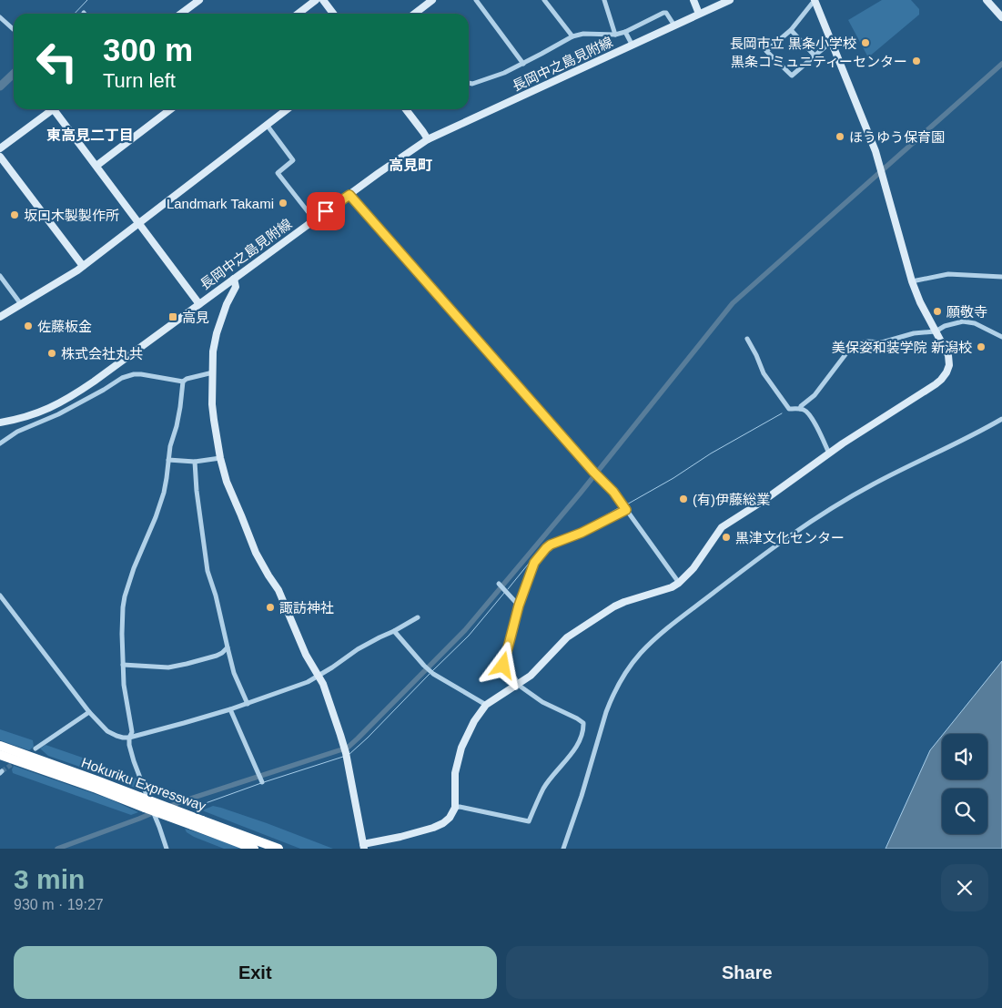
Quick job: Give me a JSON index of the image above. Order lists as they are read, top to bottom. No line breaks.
{"streets":{"highway":["Hokuriku Expressway"],"street":["長岡中之島見附線"]},"districts":["東高見二丁目","高見町"],"places":{"other":["長岡市立 黒条小学校","黒条コミュニティーセンター","ほうゆう保育園","Landmark Takami","坂口木製製作所","願敬寺","佐藤板金","美保姿和装学院 新潟校","株式会社丸共","(有)伊藤総業","黒津文化センター","諏訪神社"],"transit":["高見"]},"page":{"turn":["300 m","Turn left"],"heading":["3 min","930 m · 19:27"],"buttons":["Exit","Share"]}}
